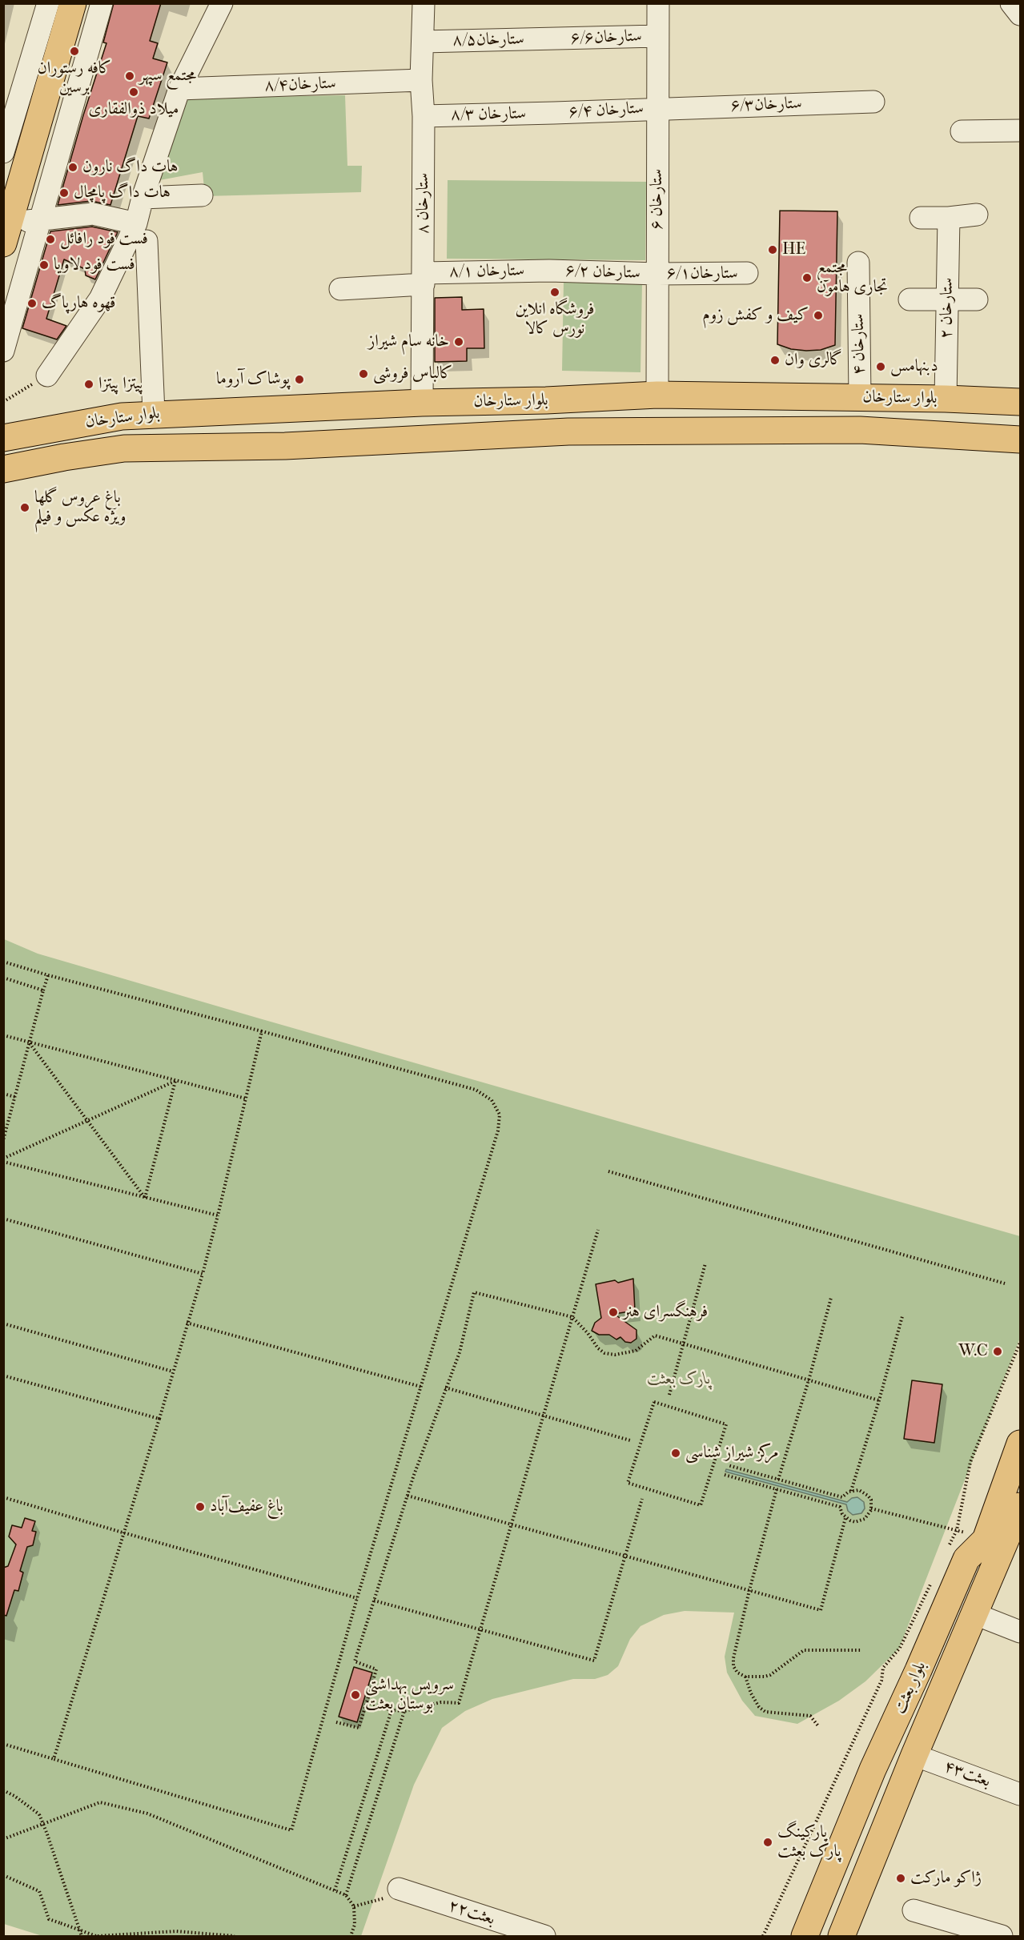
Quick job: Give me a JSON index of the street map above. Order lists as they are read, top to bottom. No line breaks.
{"streets":{"main road":["بلوار ستارخان","بلوار بعثت"],"street":["ستارخان۶/۶","ستارخان۸/۵","ستارخان۸/۴","ستارخان۶/۳","ستارخان ۶/۴","ستارخان ۸/۳","ستارخان ۶","ستارخان ۸","ستارخان ۸/۱","ستارخان ۶/۲","ستارخان۶/۱","۲ ستارخان","۴ ستارخان","بعثت۴۳","بعثت۲۲"]},"crossings":[["ستارخان۶/۶","ستارخان۸/۵"],["ستارخان۶/۶","ستارخان ۶"],["ستارخان۸/۵","ستارخان ۸"],["ستارخان۸/۴","ستارخان ۸"],["ستارخان۶/۳","ستارخان ۶/۴"],["ستارخان۶/۳","ستارخان ۶"],["ستارخان ۶/۴","ستارخان ۸/۳"],["ستارخان ۶/۴","ستارخان ۶"],["ستارخان ۸/۳","ستارخان ۸"],["ستارخان ۶","ستارخان ۶/۲"],["ستارخان ۶","ستارخان۶/۱"],["ستارخان ۶","بلوار ستارخان"],["ستارخان ۸","ستارخان ۸/۱"],["ستارخان ۸","بلوار ستارخان"],["ستارخان ۸/۱","ستارخان ۶/۲"],["ستارخان ۶/۲","ستارخان۶/۱"],["۲ ستارخان","بلوار ستارخان"],["۴ ستارخان","بلوار ستارخان"],["بلوار بعثت","بعثت۴۳"]],"parks":["پارک بعثت"],"places":["کافه رستوران برسین","مجتمع سپهر","میلاد ذوالفقاری","هات داگ نارون","هات داگ پامچال","فست فود رافائل","HE","فست فود لاویا","مجتمع تجاری هامون","فروشگاه انلاین نورس کالا","قهوه هارپاگ","کیف و کفش زوم","خانه سام شیراز","گالری وان","دبنهامس","کالباس فروشی","پوشاک آروما","پیتزا پیتزا","باغ عروس گلها ویژه عکس و فیلم","فرهنگسرای هنر","W.C","مرکز شیراز شناسی","باغ عفیف‌آباد","سرویس بهداشتی بوستان بعثت","پارکینگ پارک بعثت","ژاکو مارکت"]}
